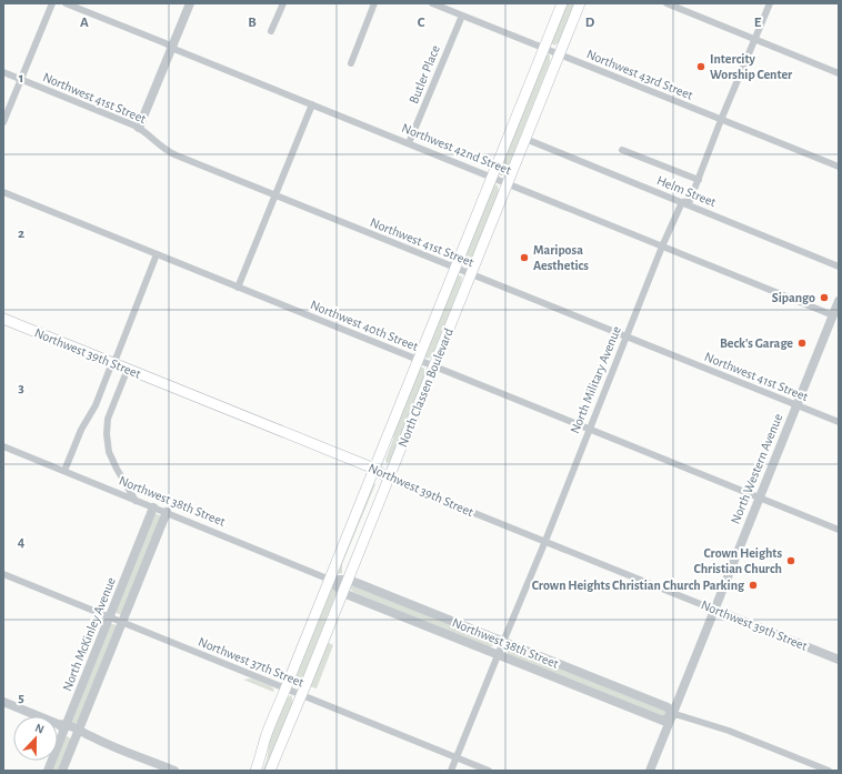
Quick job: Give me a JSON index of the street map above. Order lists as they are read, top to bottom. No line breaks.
{"streets":{"main road":["Northwest 39th Street","North Classen Boulevard"],"street":["Butler Place","Northwest 43rd Street","Northwest 41st Street","Northwest 42nd Street","Helm Street","Northwest 40th Street","North Military Avenue","North Western Avenue","Northwest 38th Street","North McKinley Avenue","Northwest 37th Street"]},"crossings":[["Butler Place","Northwest 43rd Street"],["Butler Place","Northwest 42nd Street"],["Northwest 43rd Street","North Military Avenue"],["Northwest 43rd Street","North Classen Boulevard"],["Northwest 41st Street","North Military Avenue"],["Northwest 41st Street","North Classen Boulevard"],["Northwest 41st Street","North Western Avenue"],["Northwest 42nd Street","North Military Avenue"],["Northwest 42nd Street","North Classen Boulevard"],["Northwest 42nd Street","North Western Avenue"],["Helm Street","North Military Avenue"],["Helm Street","North Classen Boulevard"],["Northwest 40th Street","North Military Avenue"],["Northwest 40th Street","North Classen Boulevard"],["Northwest 40th Street","North Western Avenue"],["Northwest 39th Street","North Military Avenue"],["Northwest 39th Street","North Classen Boulevard"],["Northwest 39th Street","North Western Avenue"],["North Military Avenue","Northwest 38th Street"],["North Military Avenue","Northwest 37th Street"],["North Classen Boulevard","Northwest 38th Street"],["North Classen Boulevard","Northwest 37th Street"],["North Western Avenue","Northwest 38th Street"],["Northwest 38th Street","North McKinley Avenue"],["North McKinley Avenue","Northwest 37th Street"]],"places":["Intercity Worship Center","Mariposa Aesthetics","Sipango","Beck's Garage","Crown Heights Christian Church","Crown Heights Christian Church Parking"],"north":"top","grid":{"columns":["A","B","C","D","E"],"rows":["1","2","3","4","5"]}}
